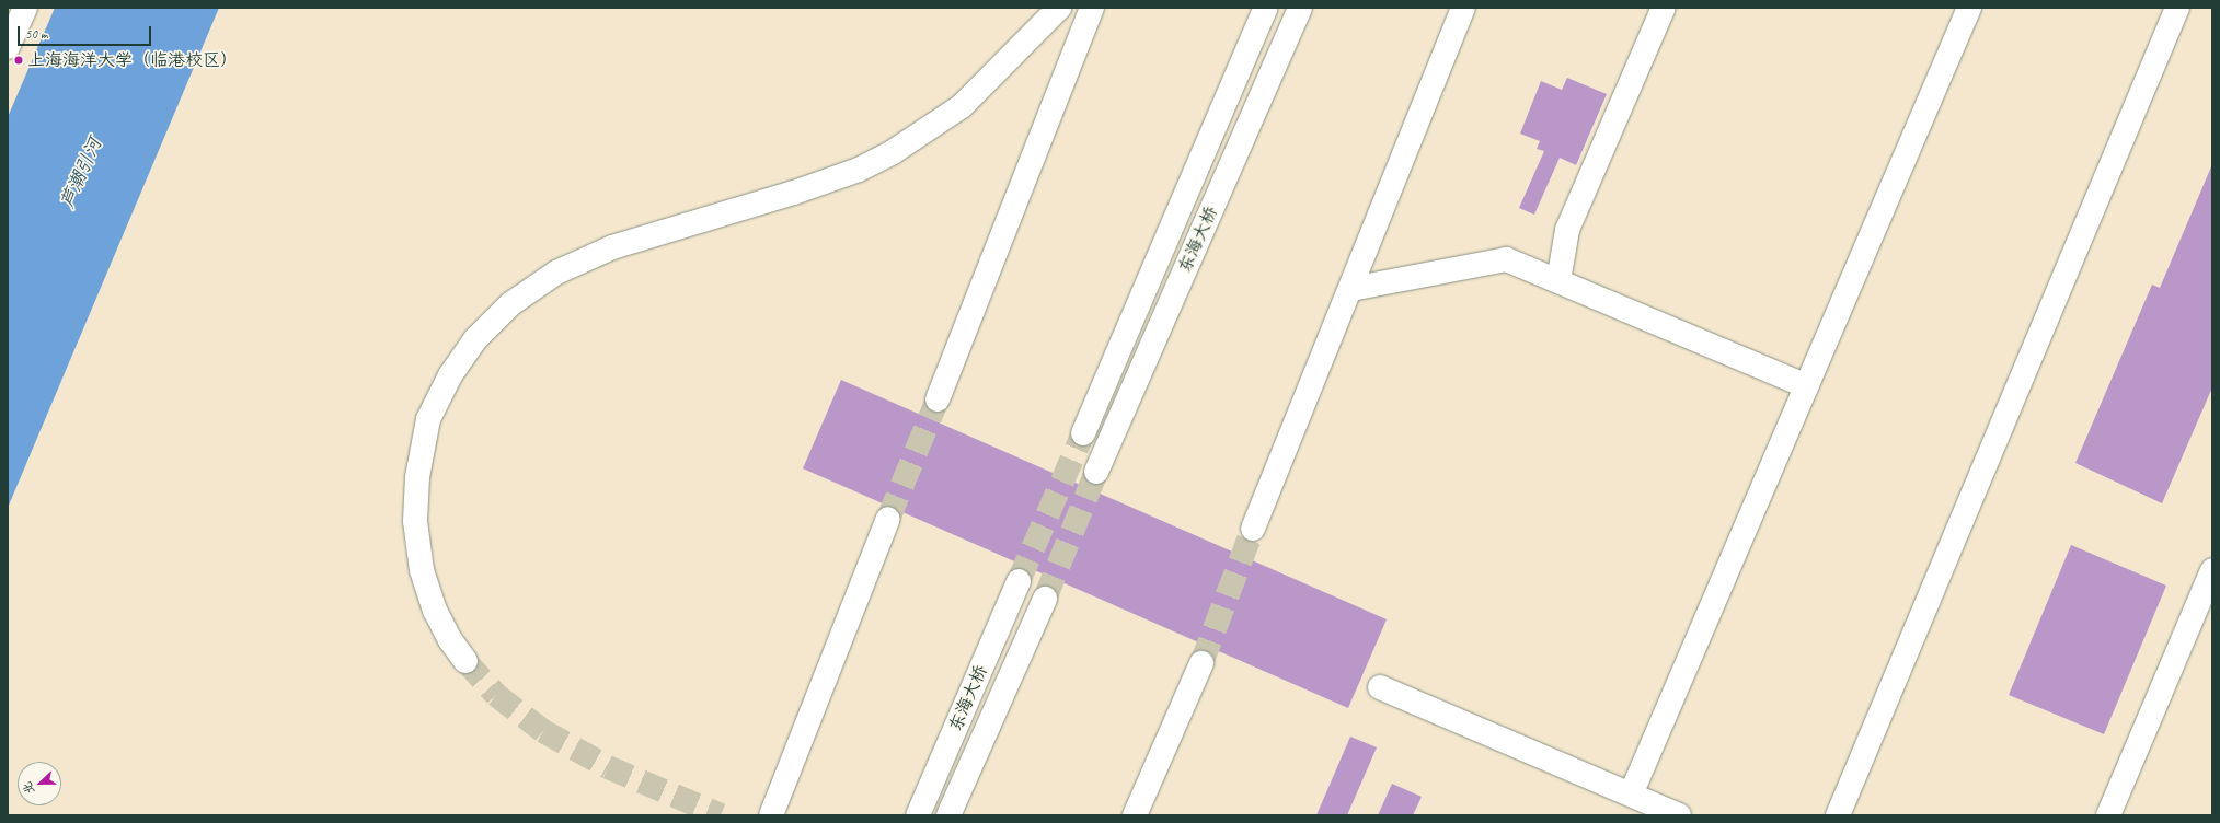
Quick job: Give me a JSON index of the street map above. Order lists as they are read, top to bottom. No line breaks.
{"streets":{"main road":["东海大桥"]},"water":["芦潮引河"],"places":["上海海洋大学（临港校区）"],"scale_bar":"50 m","north":"left"}
